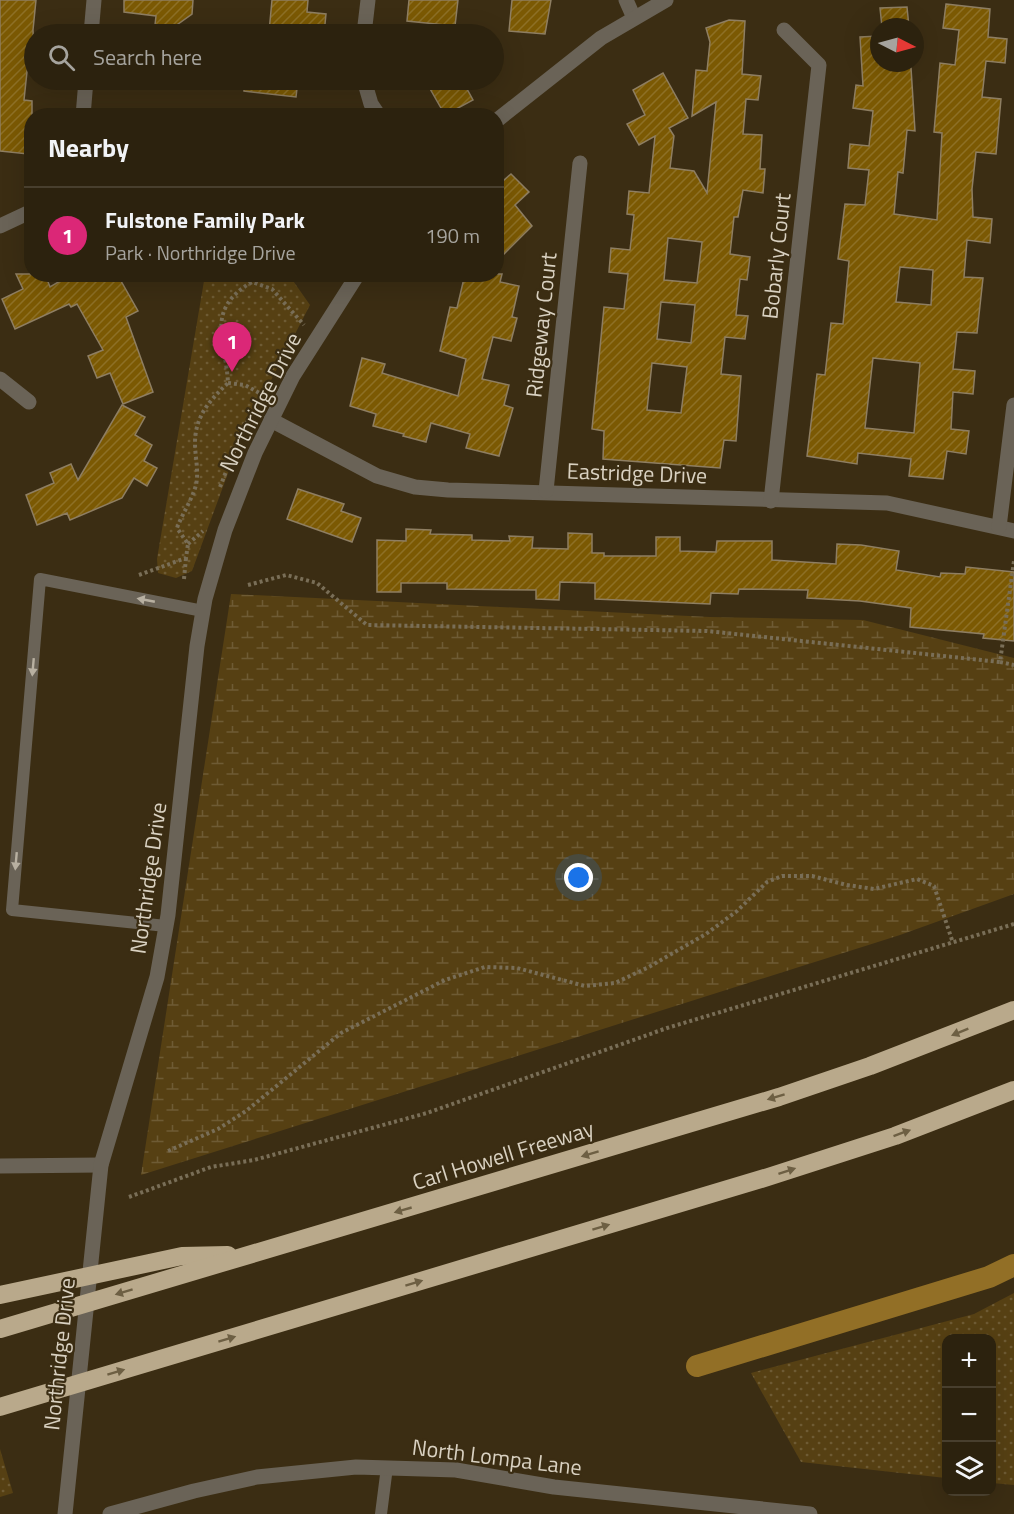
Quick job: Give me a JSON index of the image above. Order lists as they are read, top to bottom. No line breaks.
{"streets":{"highway":["Carl Howell Freeway"],"street":["Bobarly Court","Ridgeway Court","Northridge Drive","Eastridge Drive","North Lompa Lane"]},"crossings":[["Bobarly Court","Eastridge Drive"],["Ridgeway Court","Eastridge Drive"],["Northridge Drive","Eastridge Drive"]],"north":"right","page":{"search":"Search here","heading":"Nearby","list":[{"mark":"1","name":"Fulstone Family Park","note":"Park · Northridge Drive","value":"190 m"}],"pins":"1","map_buttons":["+","−"]}}
